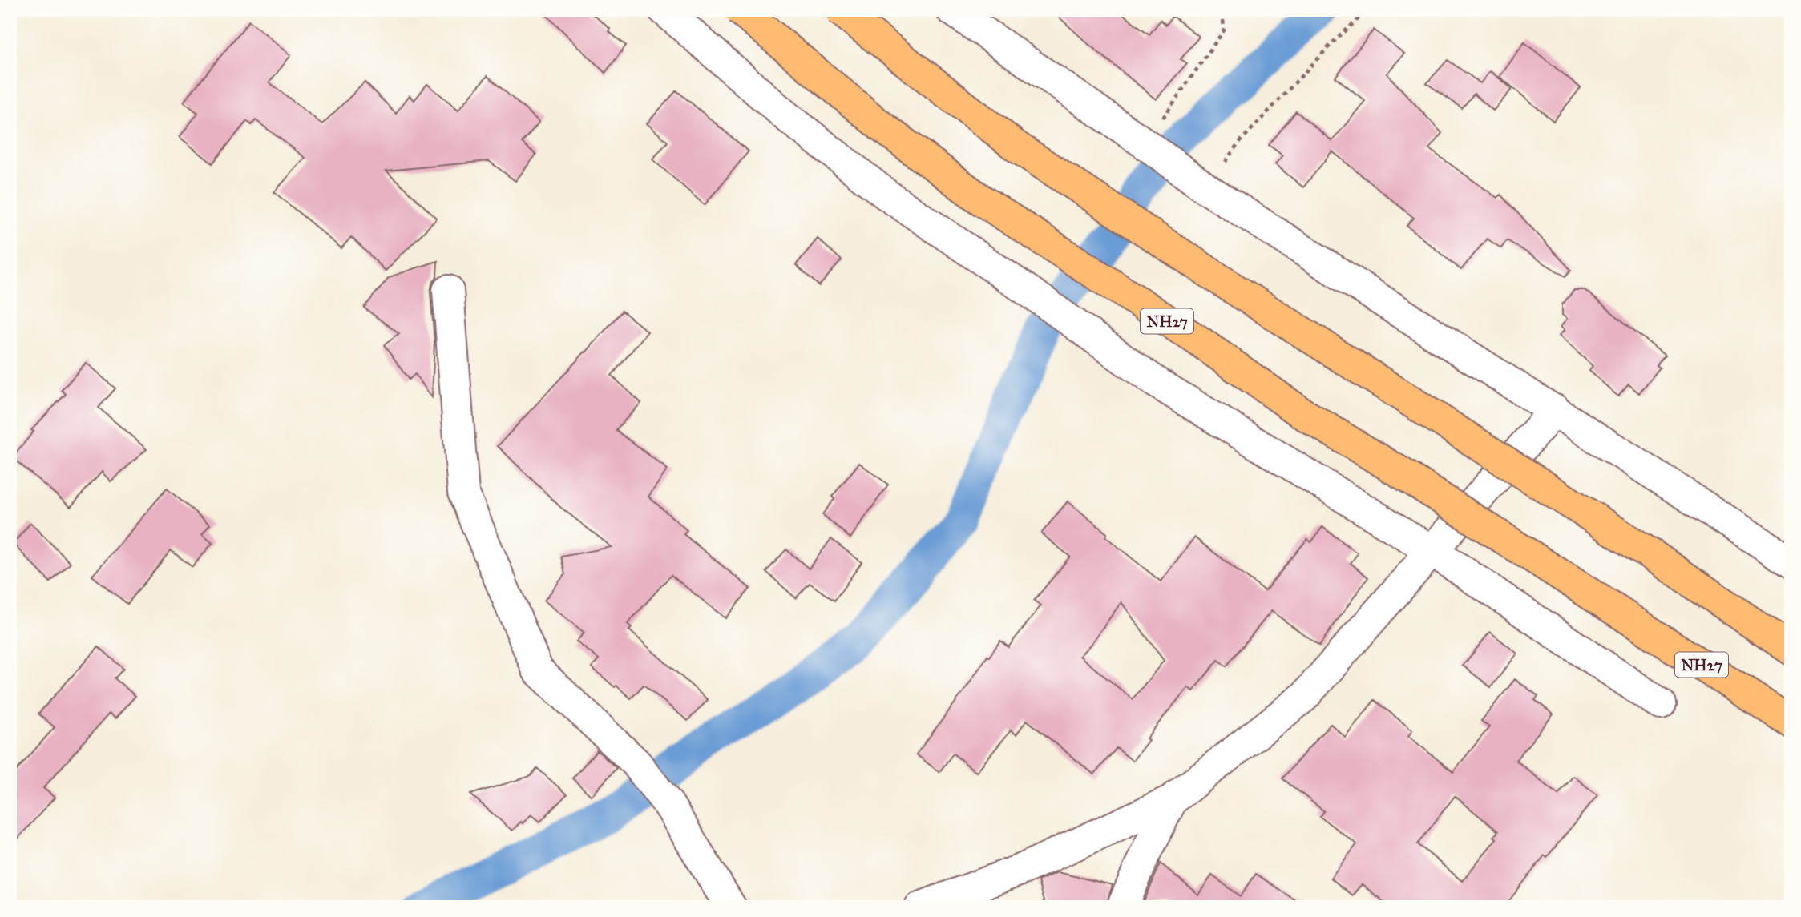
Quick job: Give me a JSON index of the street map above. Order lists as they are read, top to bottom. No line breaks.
{"streets":{"highway":["NH27"]}}
